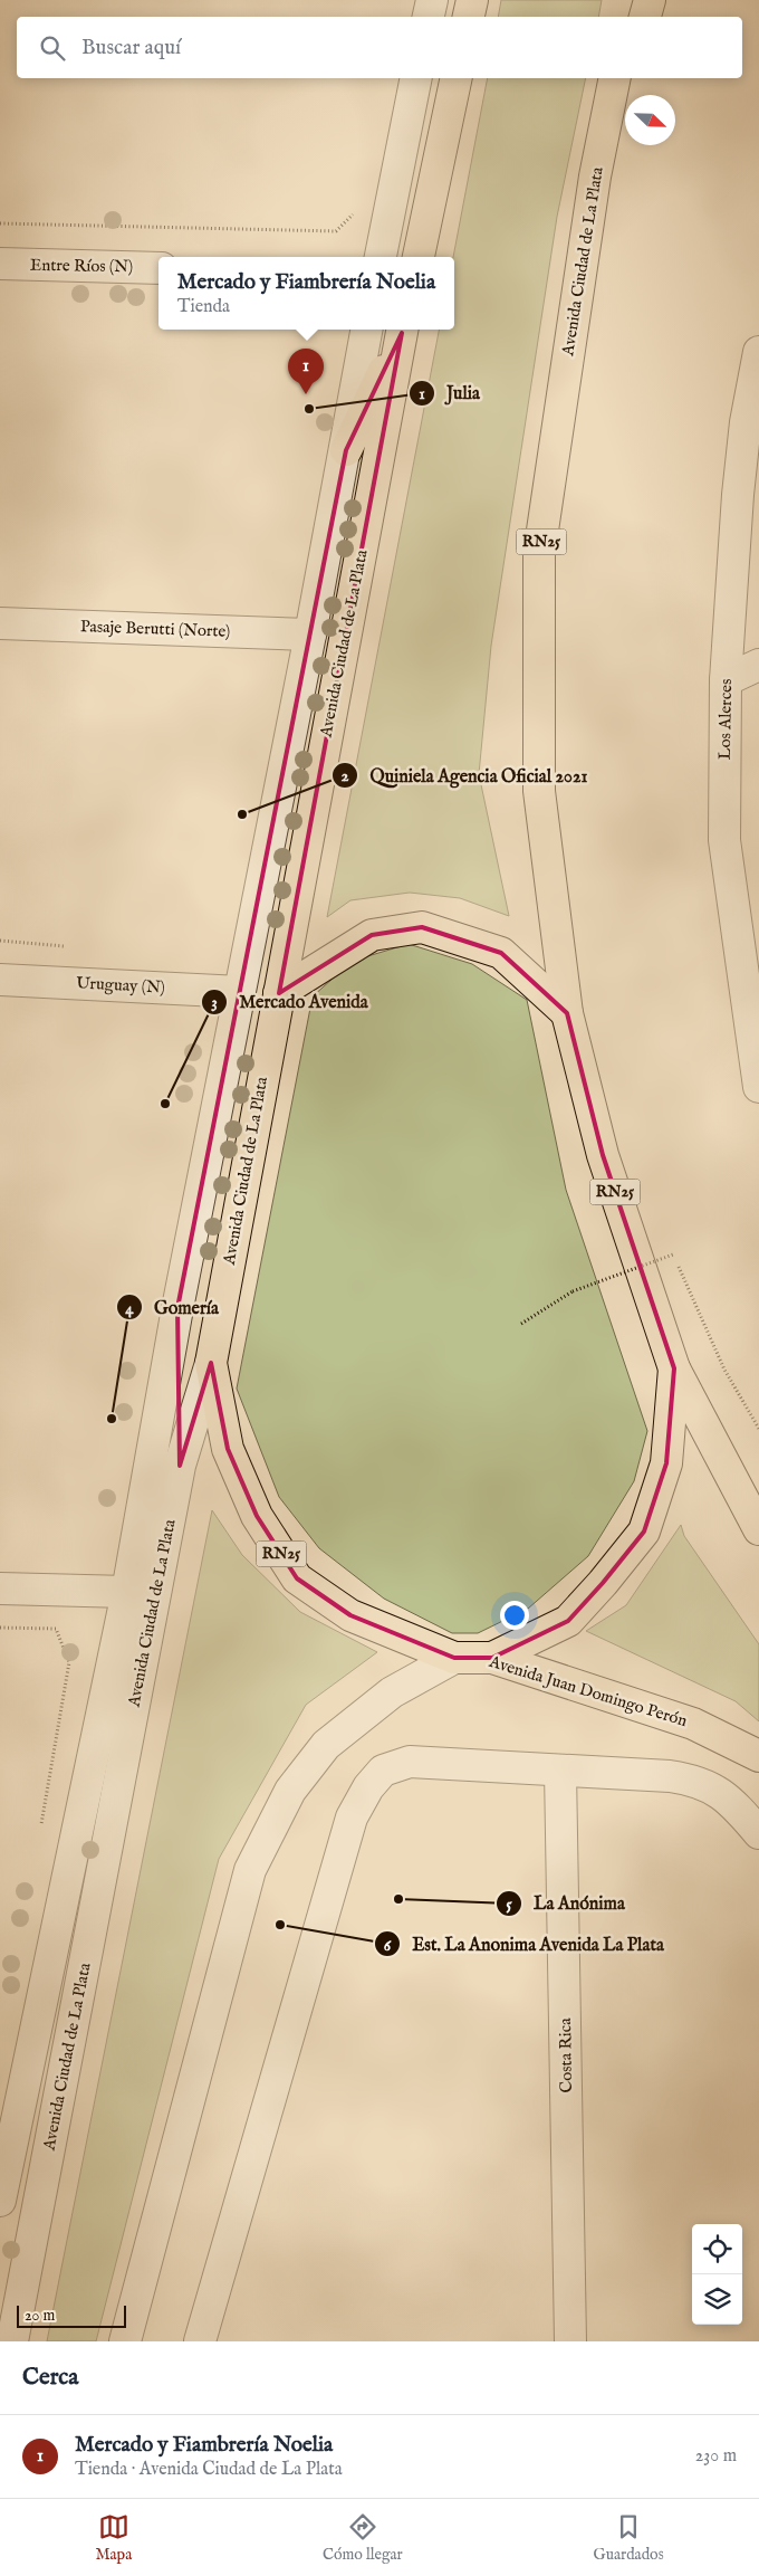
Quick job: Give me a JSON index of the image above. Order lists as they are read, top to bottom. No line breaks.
{"streets":{"highway":["Avenida Ciudad de La Plata","RN25","Avenida Juan Domingo Perón"],"street":["Entre Ríos (N)","Pasaje Berutti (Norte)","Los Alerces","Uruguay (N)","Costa Rica"]},"crossings":[["Avenida Ciudad de La Plata","RN25"],["Avenida Ciudad de La Plata","Pasaje Berutti (Norte)"],["Avenida Ciudad de La Plata","Uruguay (N)"],["Avenida Ciudad de La Plata","Avenida Juan Domingo Perón"]],"places":["Julia","Quiniela Agencia Oficial 2021","Mercado Avenida","Gomería","La Anónima","Est. La Anonima Avenida La Plata"],"scale_bar":"20 m","north":"bottom right","page":{"search":"Buscar aquí","popup":["Mercado y Fiambrería Noelia","Tienda"],"pins":"1","scale":"20 m","heading":"Cerca","list":[{"mark":"1","name":"Mercado y Fiambrería Noelia","note":"Tienda · Avenida Ciudad de La Plata","value":"230 m"}],"nav":["Mapa","Cómo llegar","Guardados"]}}
